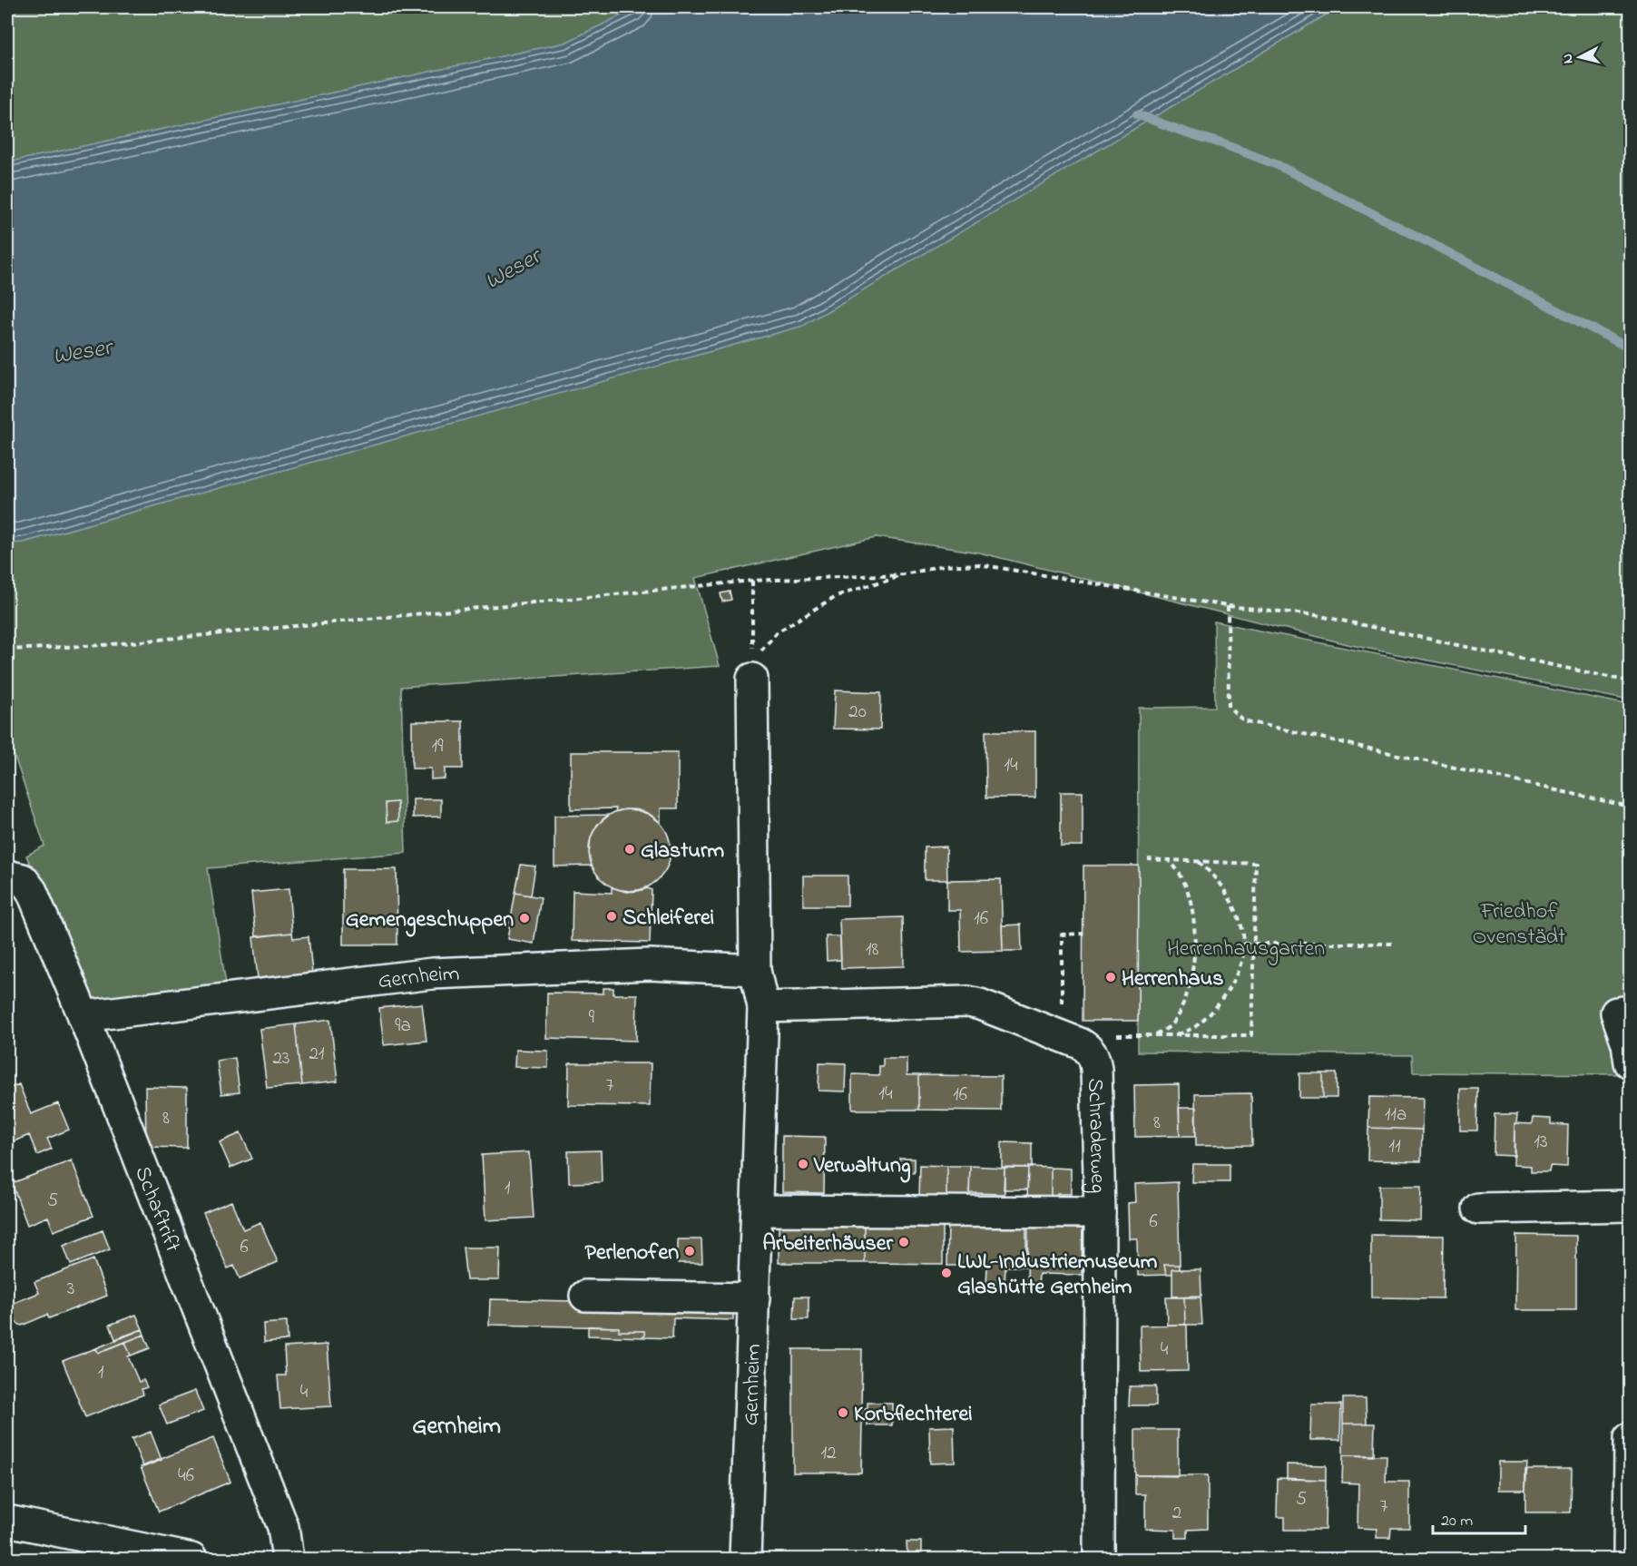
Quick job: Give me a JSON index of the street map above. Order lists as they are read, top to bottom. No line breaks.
{"streets":{"street":["Gernheim","Schraderweg","Schaftrift"]},"crossings":[["Gernheim","Schaftrift"]],"districts":["Gernheim"],"water":["Weser"],"parks":["Friedhof Ovenstädt","Herrenhausgarten"],"places":["Glasturm","Schleiferei","Gemengeschuppen","Herrenhaus","Verwaltung","Arbeiterhäuser","Perlenofen","LWL-Industriemuseum Glashütte Gernheim","Korbflechterei"],"house_numbers":["20","19","14","16","18","9","9a","21","23","7","14","16","11a","8","8","13","11","1","5","6","6","3","4","1","4","12","46","5","7","2"],"scale_bar":"20 m","north":"left"}
